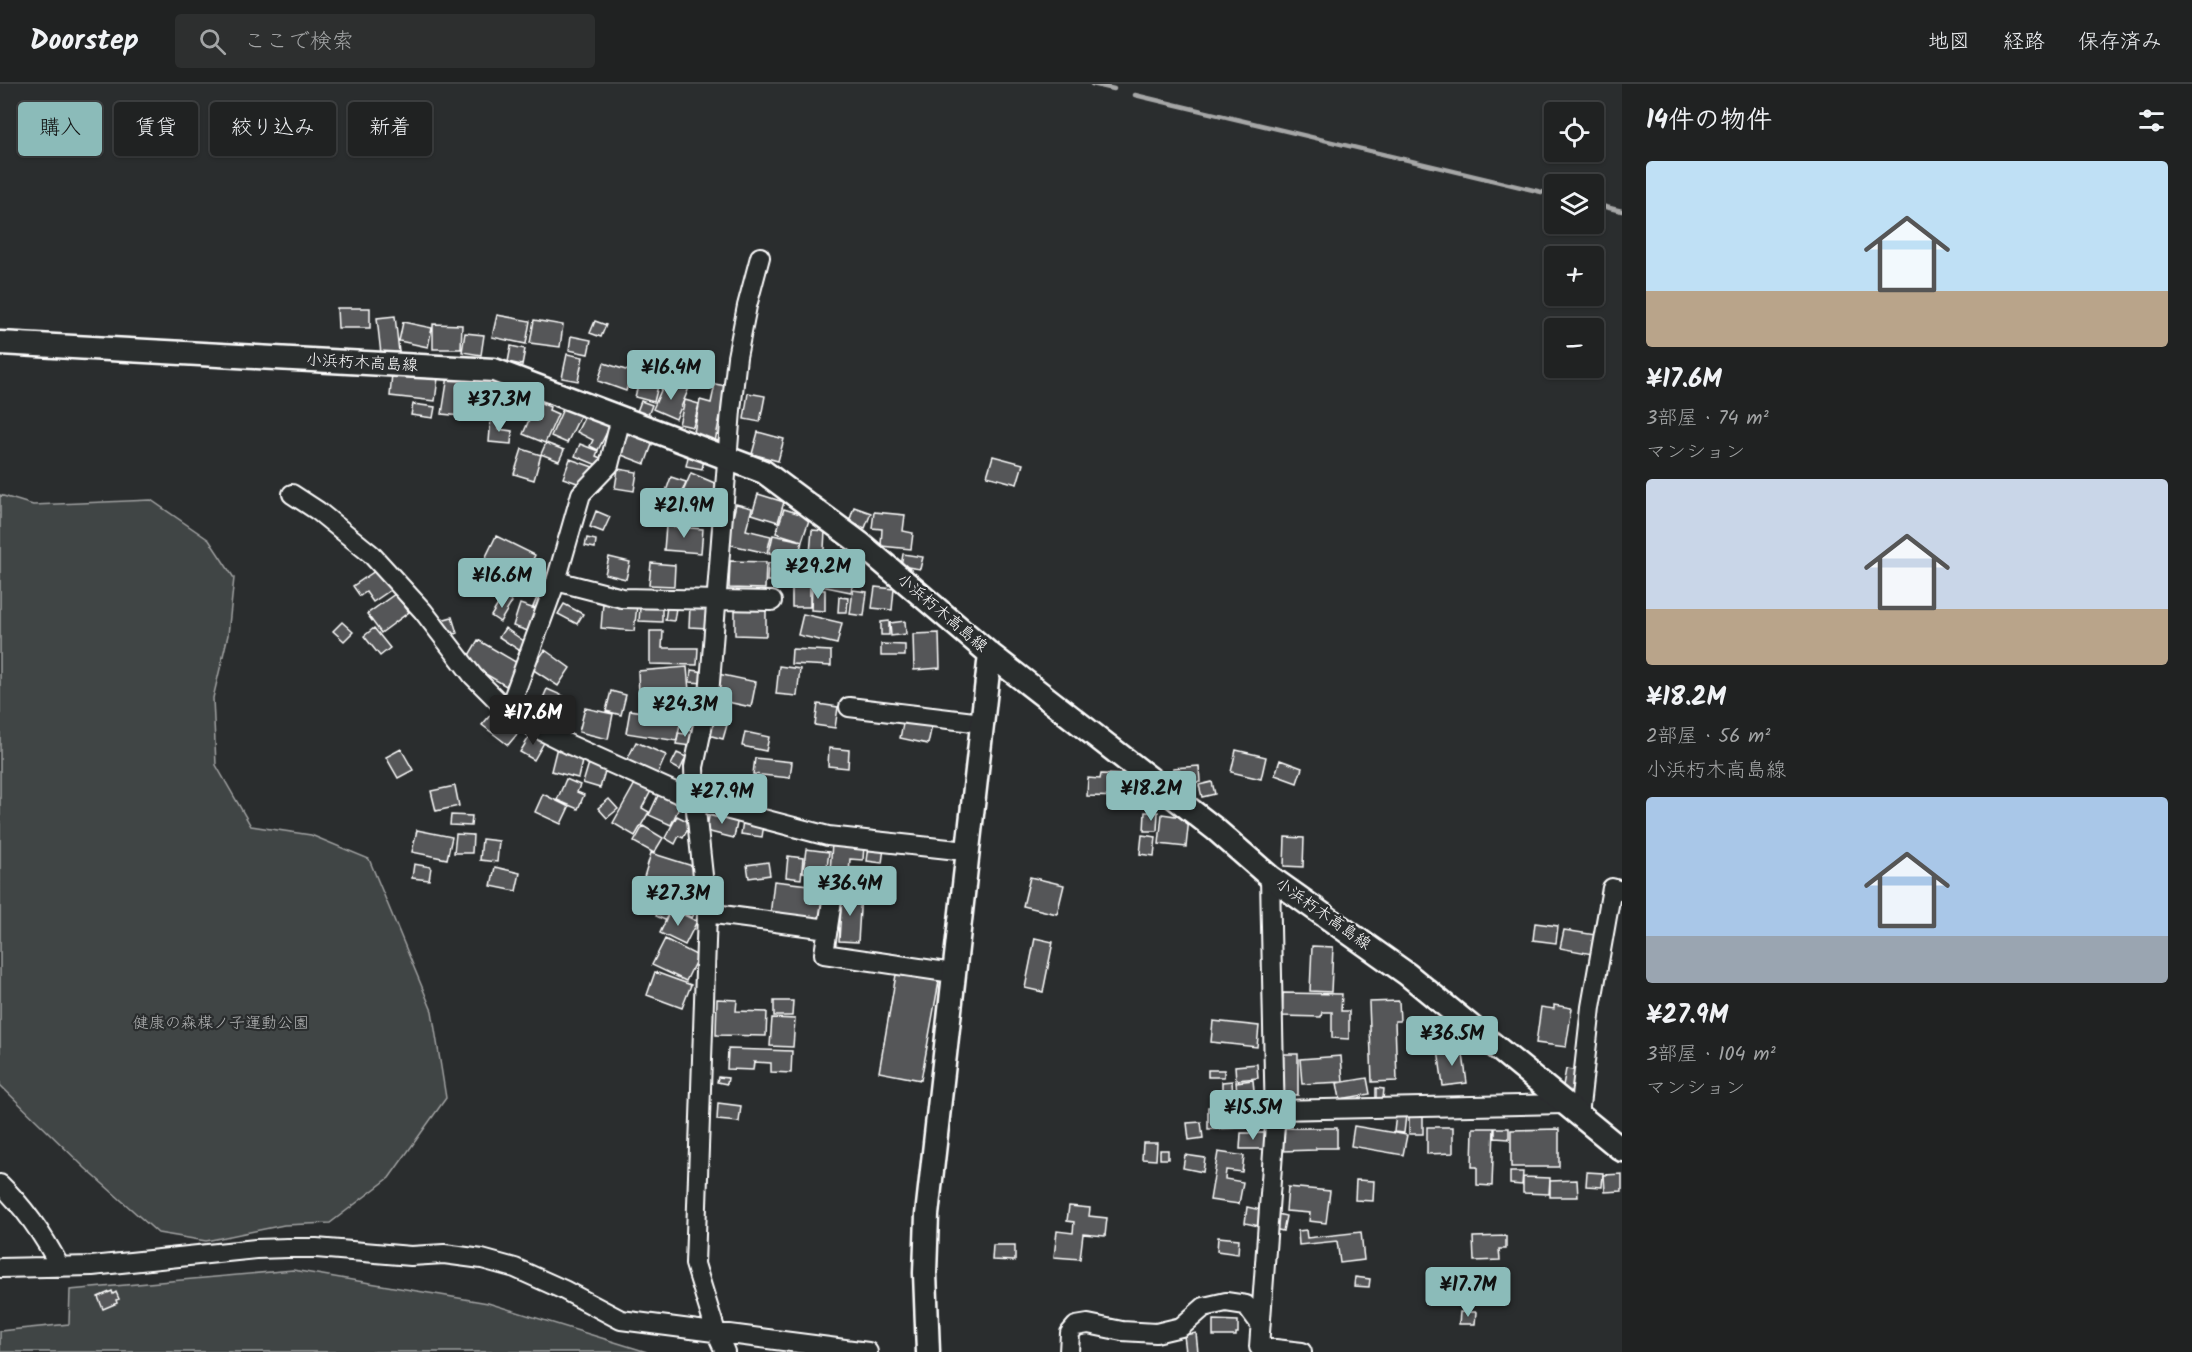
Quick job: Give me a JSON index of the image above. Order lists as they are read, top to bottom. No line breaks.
{"streets":{"main road":["小浜朽木高島線"]},"parks":["健康の森楳ノ子運動公園"],"page":{"header":"Doorstep","search":"ここで検索","nav":["地図","経路","保存済み"],"heading":"14件の物件","map_buttons":["+","−"],"chip":["購入","賃貸","絞り込み","新着"],"list":[{"name":"¥17.6M","note":"3部屋 · 74 m² · マンション"},{"name":"¥18.2M","note":"2部屋 · 56 m² · 小浜朽木高島線"},{"name":"¥27.9M","note":"3部屋 · 104 m² · マンション"}],"price":["¥16.4M","¥37.3M","¥21.9M","¥29.2M","¥16.6M","¥24.3M","¥17.6M","¥18.2M","¥27.9M","¥36.4M","¥27.3M","¥36.5M","¥15.5M","¥17.7M"]}}
